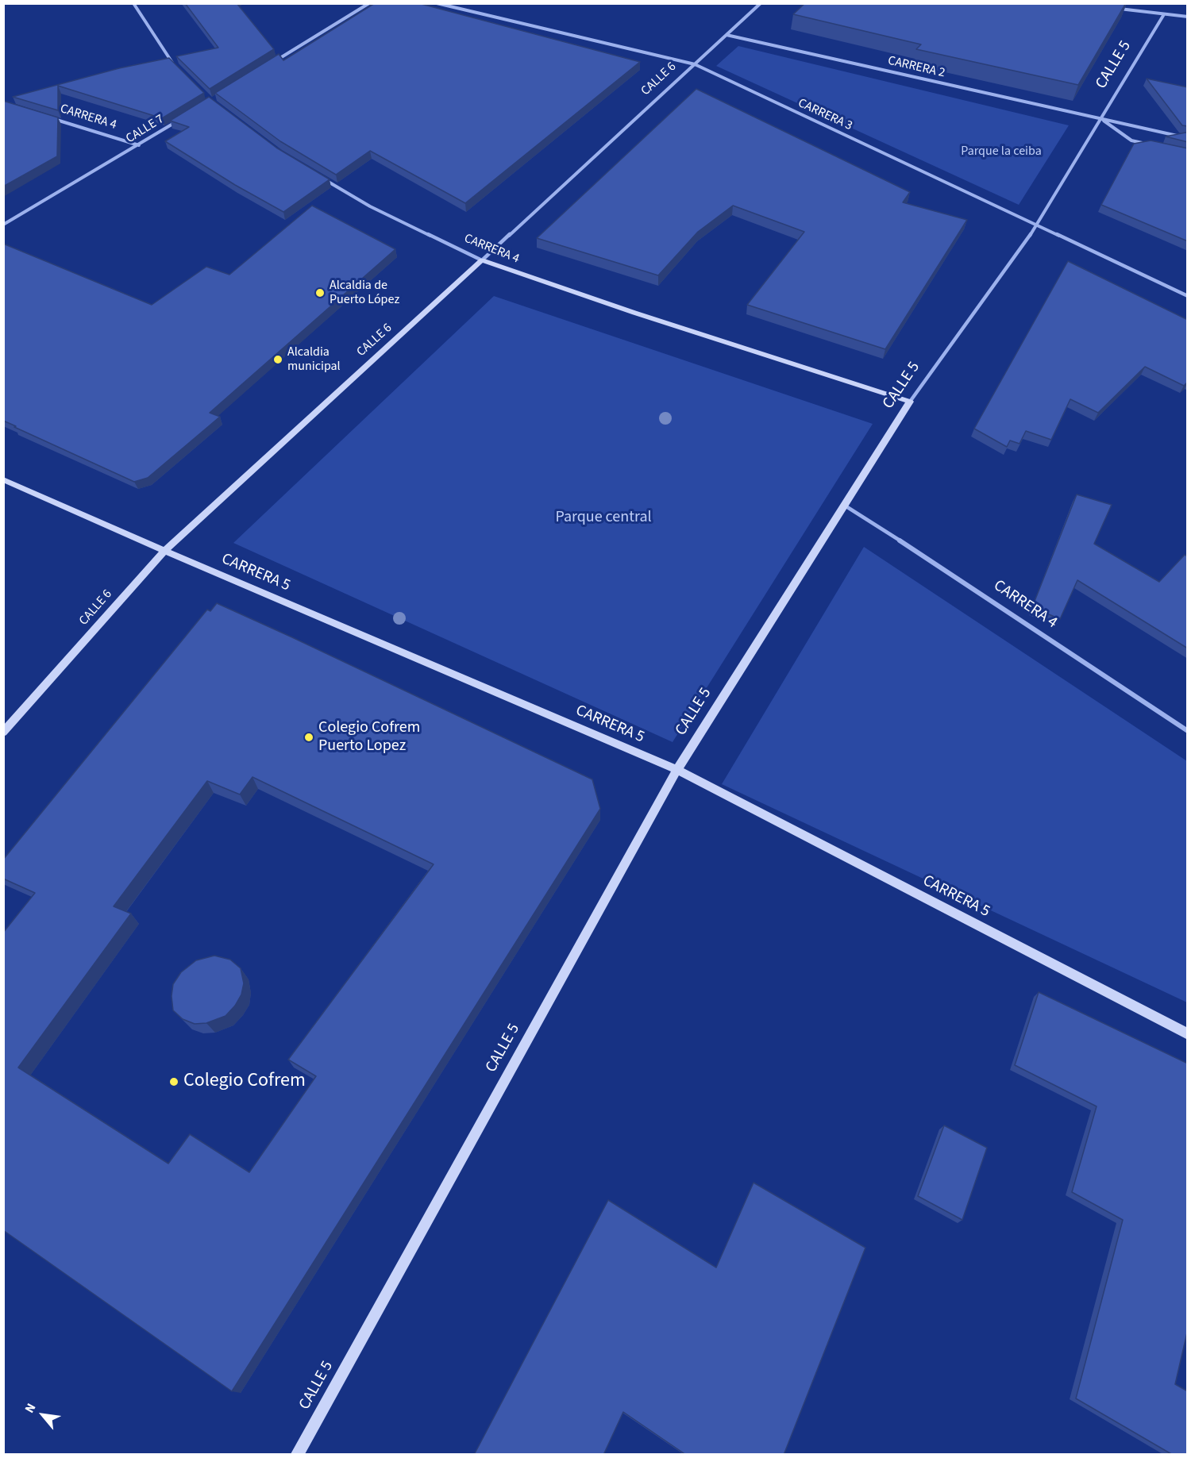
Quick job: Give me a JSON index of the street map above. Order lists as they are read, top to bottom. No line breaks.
{"streets":{"street":["CALLE 5","CARRERA 2","CALLE 6","CARRERA 3","CARRERA 4","CALLE 7","CARRERA 5"]},"crossings":[["CALLE 5","CARRERA 2"],["CALLE 5","CARRERA 3"],["CALLE 5","CARRERA 4"],["CALLE 5","CARRERA 5"],["CARRERA 2","CALLE 6"],["CALLE 6","CARRERA 3"],["CALLE 6","CARRERA 4"],["CALLE 6","CARRERA 5"],["CARRERA 4","CALLE 7"]],"parks":["Parque la ceiba","Parque central"],"places":["Alcaldia de Puerto López","Alcaldia municipal","Colegio Cofrem Puerto Lopez","Colegio Cofrem"],"north":"top left"}
